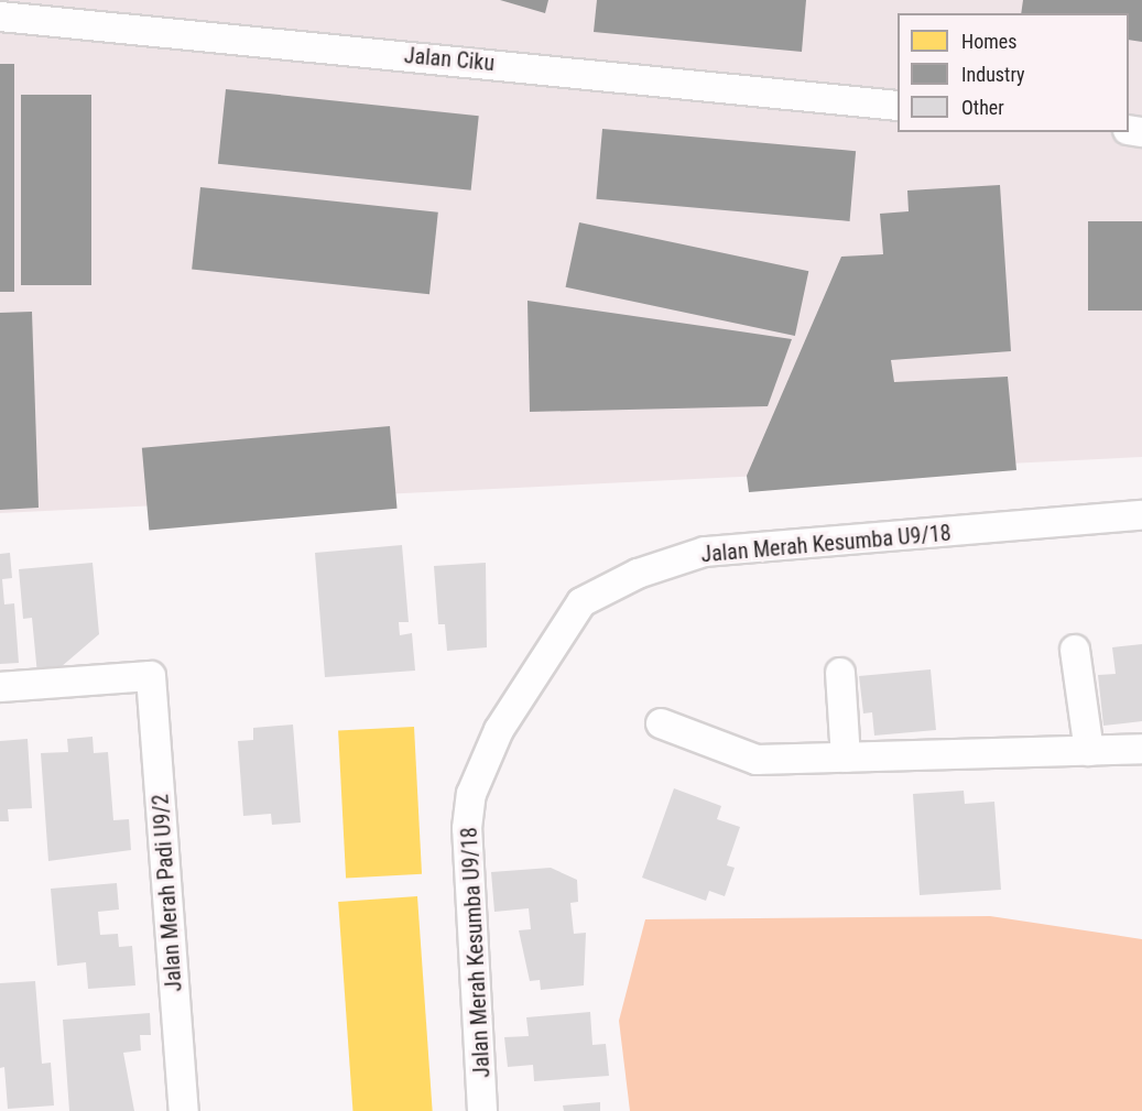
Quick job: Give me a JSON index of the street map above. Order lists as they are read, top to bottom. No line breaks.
{"streets":{"street":["Jalan Ciku","Jalan Merah Kesumba U9/18","Jalan Merah Padi U9/2"]},"legend":["Homes","Industry","Other"]}
